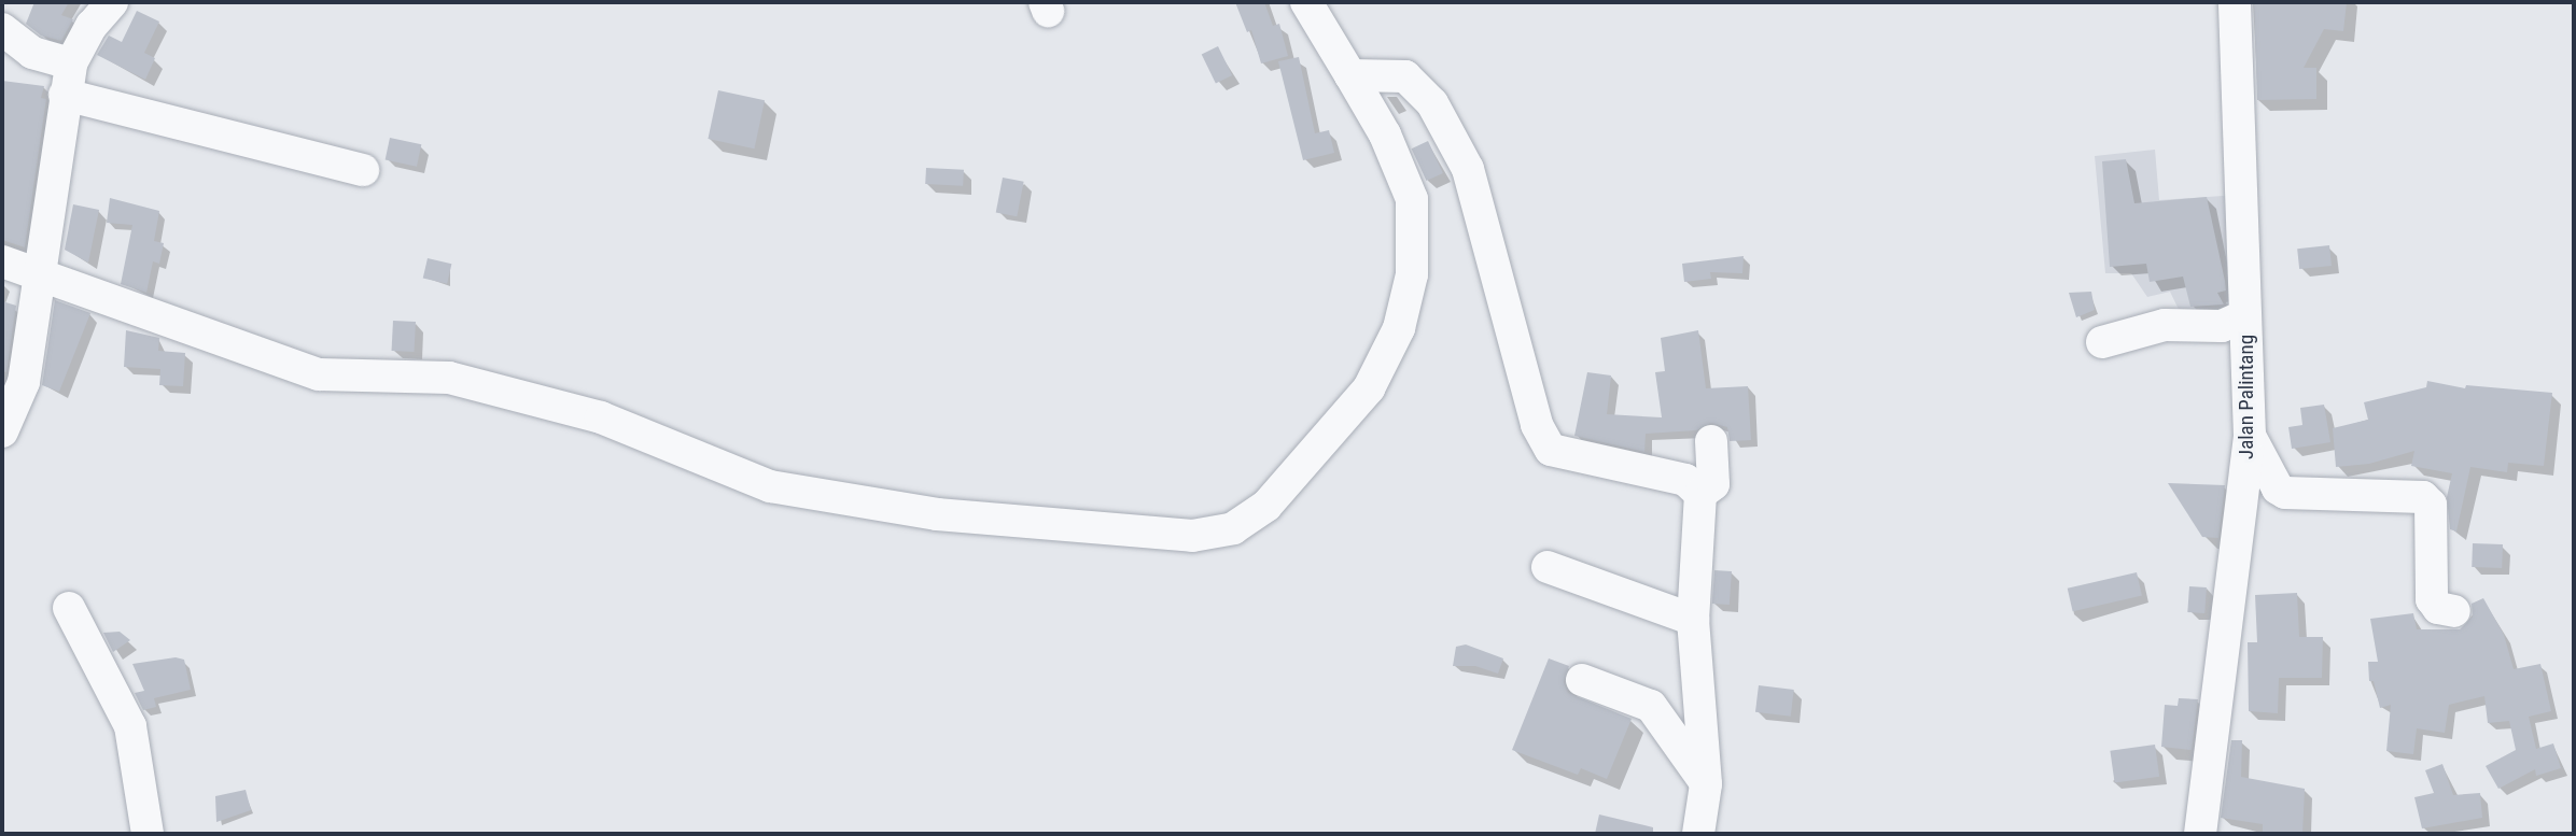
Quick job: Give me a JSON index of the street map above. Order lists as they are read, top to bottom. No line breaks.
{"streets":{"street":["Jalan Palintang"]}}
